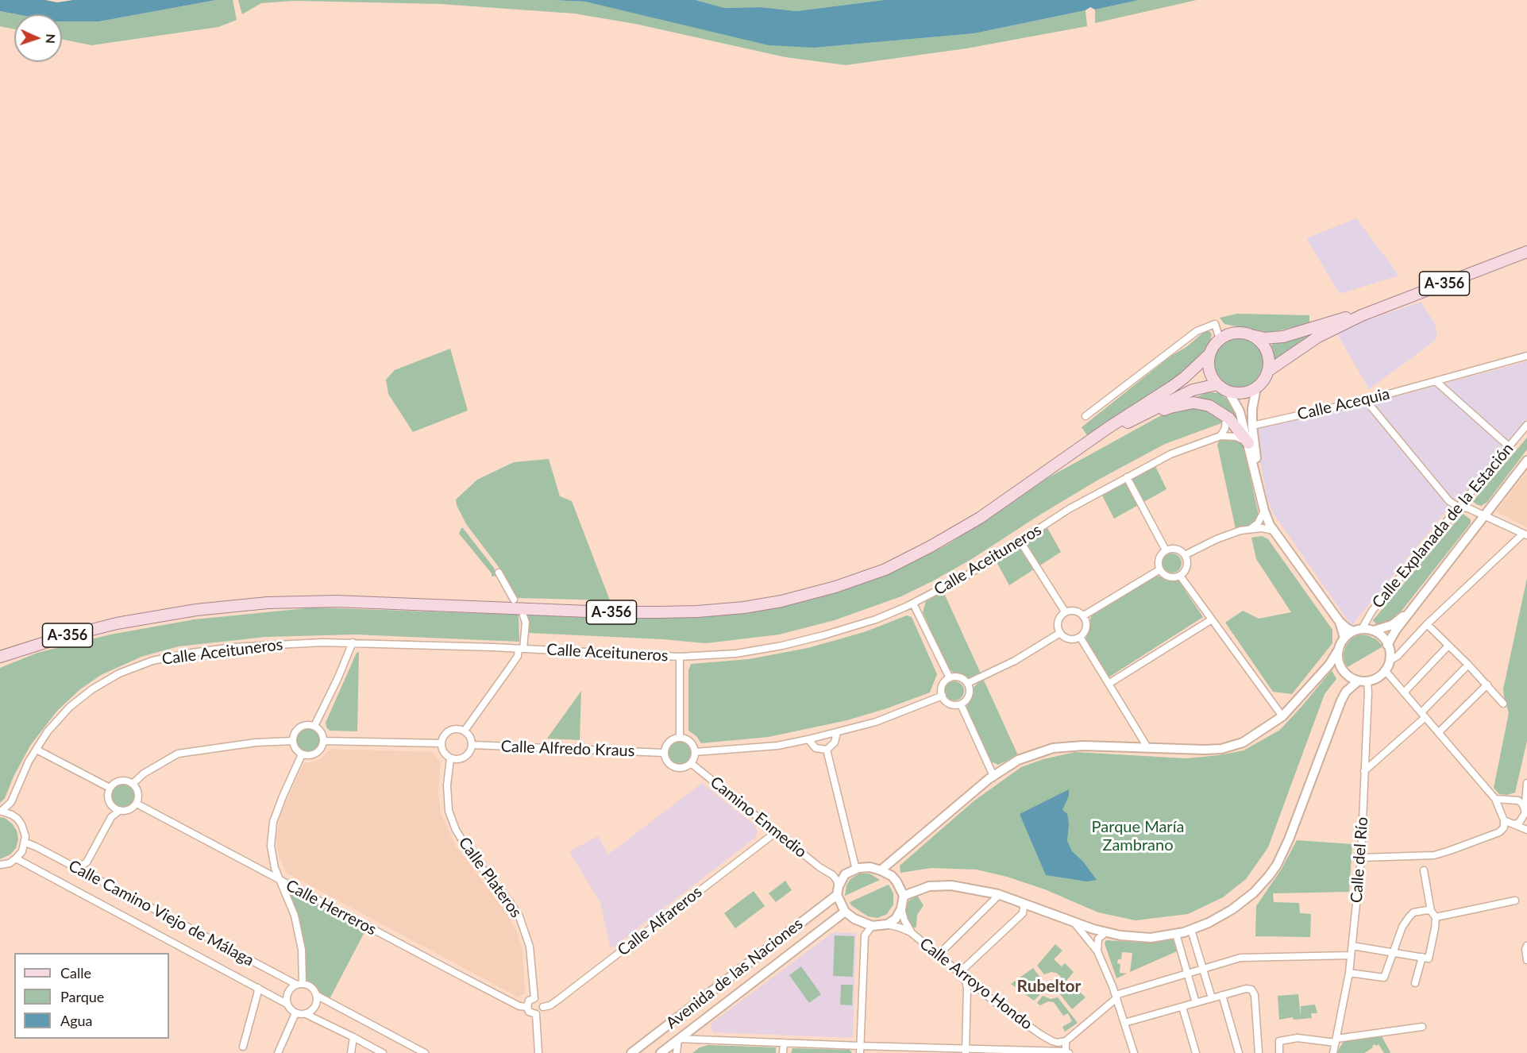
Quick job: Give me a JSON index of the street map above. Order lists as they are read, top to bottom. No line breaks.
{"streets":{"main road":["A-356"],"street":["Calle Acequia","Calle Explanada de la Estación","Calle Aceituneros","Calle Alfredo Kraus","Camino Enmedio","Calle del Río","Calle Plateros","Calle Herreros","Calle Camino Viejo de Málaga","Calle Alfareros","Avenida de las Naciones","Calle Arroyo Hondo"]},"crossings":[["Calle Explanada de la Estación","Calle del Río"],["Calle Alfredo Kraus","Camino Enmedio"],["Calle Alfredo Kraus","Calle Plateros"],["Camino Enmedio","Calle Alfareros"],["Camino Enmedio","Avenida de las Naciones"],["Camino Enmedio","Calle Arroyo Hondo"],["Calle Plateros","Calle Herreros"],["Calle Plateros","Calle Alfareros"],["Calle Herreros","Calle Alfareros"],["Avenida de las Naciones","Calle Arroyo Hondo"]],"districts":["Rubeltor"],"parks":["Parque María Zambrano"],"legend":["Calle","Parque","Agua"],"north":"right"}
